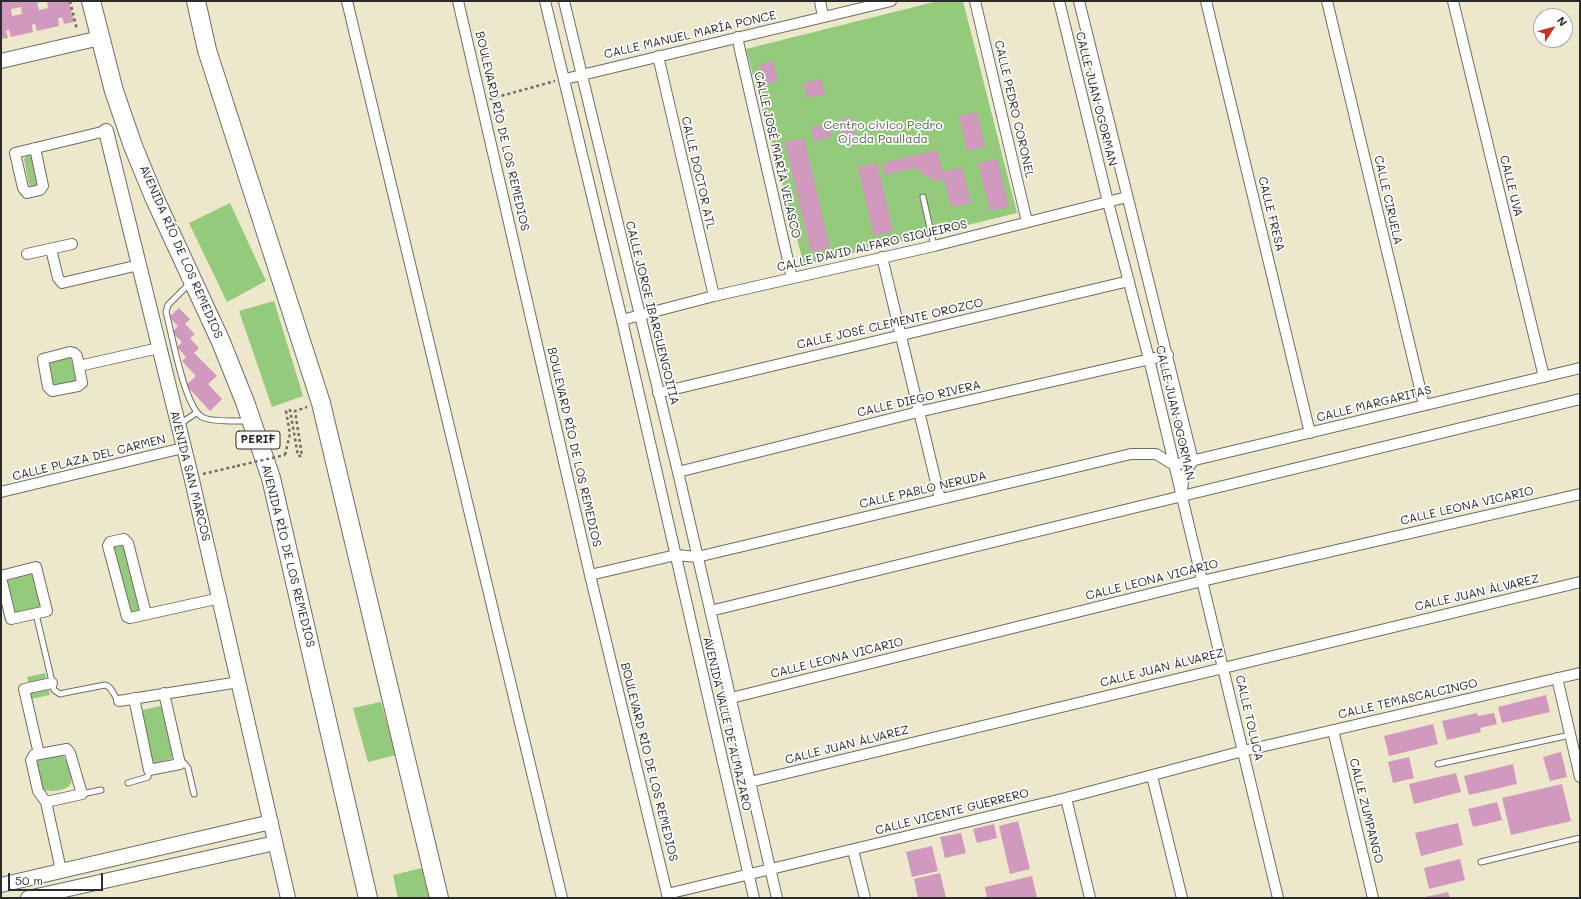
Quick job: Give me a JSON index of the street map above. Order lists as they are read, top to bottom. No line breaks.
{"streets":{"highway":["AVENIDA RÍO DE LOS REMEDIOS","PERIF"],"street":["CALLE MANUEL MARÍA PONCE","CALLE JUAN OGORMAN","CALLE PEDRO CORONEL","BOULEVARD RÍO DE LOS REMEDIOS","CALLE JOSÉ MARÍA VELASCO","CALLE DOCTOR ATL","CALLE UVA","CALLE CIRUELA","CALLE FRESA","CALLE DAVID ALFARO SIQUEIROS","CALLE JORGE IBARGUENGOITIA","CALLE JOSÉ CLEMENTE OROZCO","CALLE DIEGO RIVERA","CALLE MARGARITAS","CALLE PLAZA DEL CARMEN","AVENIDA SAN MARCOS","CALLE PABLO NERUDA","CALLE LEONA VICARIO","CALLE JUAN ÁLVAREZ","CALLE TEMASCALCINGO","CALLE TOLUCA","AVENIDA VALLE DE ALMAZARO","CALLE ZUMPANGO","CALLE VICENTE GUERRERO"]},"crossings":[["CALLE MANUEL MARÍA PONCE","CALLE JOSÉ MARÍA VELASCO"],["CALLE MANUEL MARÍA PONCE","CALLE DOCTOR ATL"],["CALLE MANUEL MARÍA PONCE","CALLE JORGE IBARGUENGOITIA"],["CALLE JUAN OGORMAN","CALLE DAVID ALFARO SIQUEIROS"],["CALLE JUAN OGORMAN","CALLE JOSÉ CLEMENTE OROZCO"],["CALLE JUAN OGORMAN","CALLE DIEGO RIVERA"],["CALLE JUAN OGORMAN","CALLE MARGARITAS"],["CALLE JUAN OGORMAN","CALLE PABLO NERUDA"],["CALLE JUAN OGORMAN","CALLE TOLUCA"],["CALLE PEDRO CORONEL","CALLE DAVID ALFARO SIQUEIROS"],["BOULEVARD RÍO DE LOS REMEDIOS","CALLE PABLO NERUDA"],["BOULEVARD RÍO DE LOS REMEDIOS","CALLE VICENTE GUERRERO"],["CALLE JOSÉ MARÍA VELASCO","CALLE DAVID ALFARO SIQUEIROS"],["CALLE DOCTOR ATL","CALLE DAVID ALFARO SIQUEIROS"],["CALLE UVA","CALLE MARGARITAS"],["CALLE CIRUELA","CALLE MARGARITAS"],["CALLE FRESA","CALLE MARGARITAS"],["CALLE DAVID ALFARO SIQUEIROS","CALLE JORGE IBARGUENGOITIA"],["CALLE JORGE IBARGUENGOITIA","CALLE JOSÉ CLEMENTE OROZCO"],["CALLE JORGE IBARGUENGOITIA","CALLE DIEGO RIVERA"],["CALLE JORGE IBARGUENGOITIA","CALLE PABLO NERUDA"],["CALLE JORGE IBARGUENGOITIA","AVENIDA VALLE DE ALMAZARO"],["CALLE MARGARITAS","CALLE PABLO NERUDA"],["CALLE PLAZA DEL CARMEN","AVENIDA SAN MARCOS"],["CALLE PABLO NERUDA","AVENIDA VALLE DE ALMAZARO"],["CALLE LEONA VICARIO","CALLE TOLUCA"],["CALLE LEONA VICARIO","AVENIDA VALLE DE ALMAZARO"],["CALLE JUAN ÁLVAREZ","CALLE TOLUCA"],["CALLE JUAN ÁLVAREZ","AVENIDA VALLE DE ALMAZARO"],["CALLE TEMASCALCINGO","CALLE TOLUCA"],["CALLE TEMASCALCINGO","CALLE ZUMPANGO"],["CALLE TEMASCALCINGO","CALLE VICENTE GUERRERO"],["CALLE TOLUCA","CALLE VICENTE GUERRERO"],["AVENIDA VALLE DE ALMAZARO","CALLE VICENTE GUERRERO"]],"parks":["Centro civico Pedro Ojeda Paullada"],"scale_bar":"50 m","north":"top right"}
